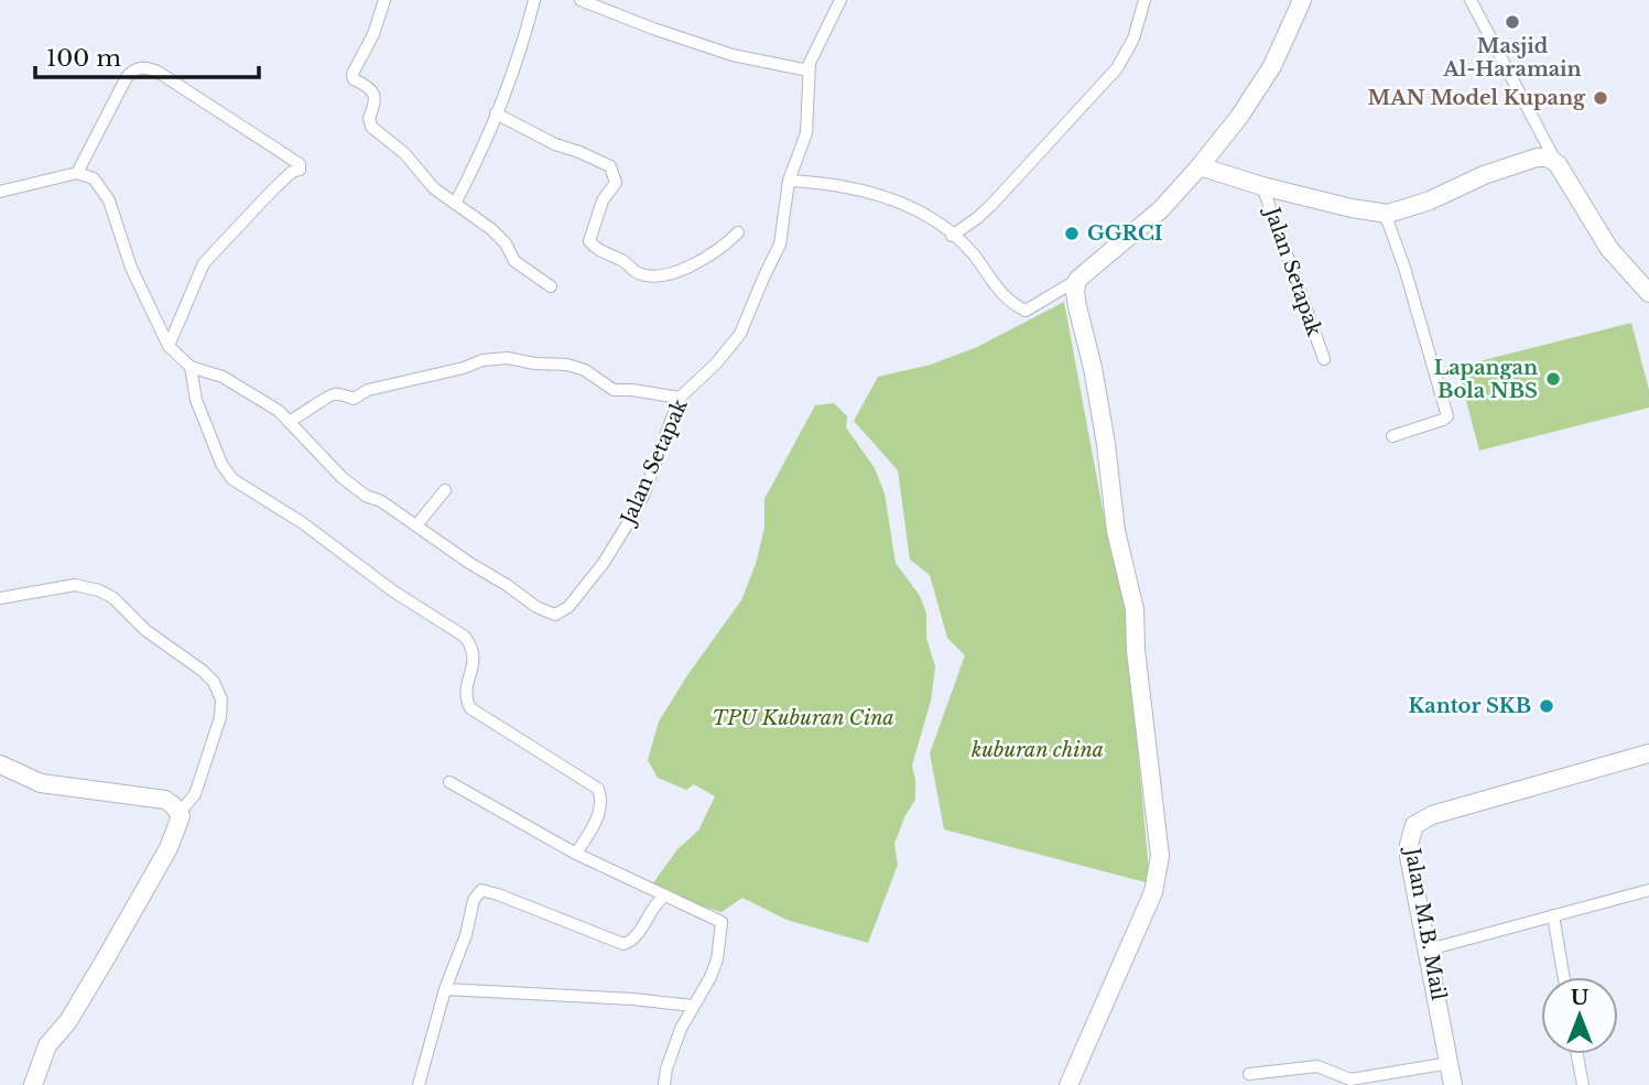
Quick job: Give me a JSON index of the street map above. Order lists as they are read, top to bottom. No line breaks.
{"streets":{"street":["Jalan Setapak","Jalan M.B. Mail"]},"parks":["TPU Kuburan Cina","kuburan china"],"places":["Masjid Al-Haramain","MAN Model Kupang","GGRCI","Lapangan Bola NBS","Kantor SKB"],"scale_bar":"100 m","north":"top"}
